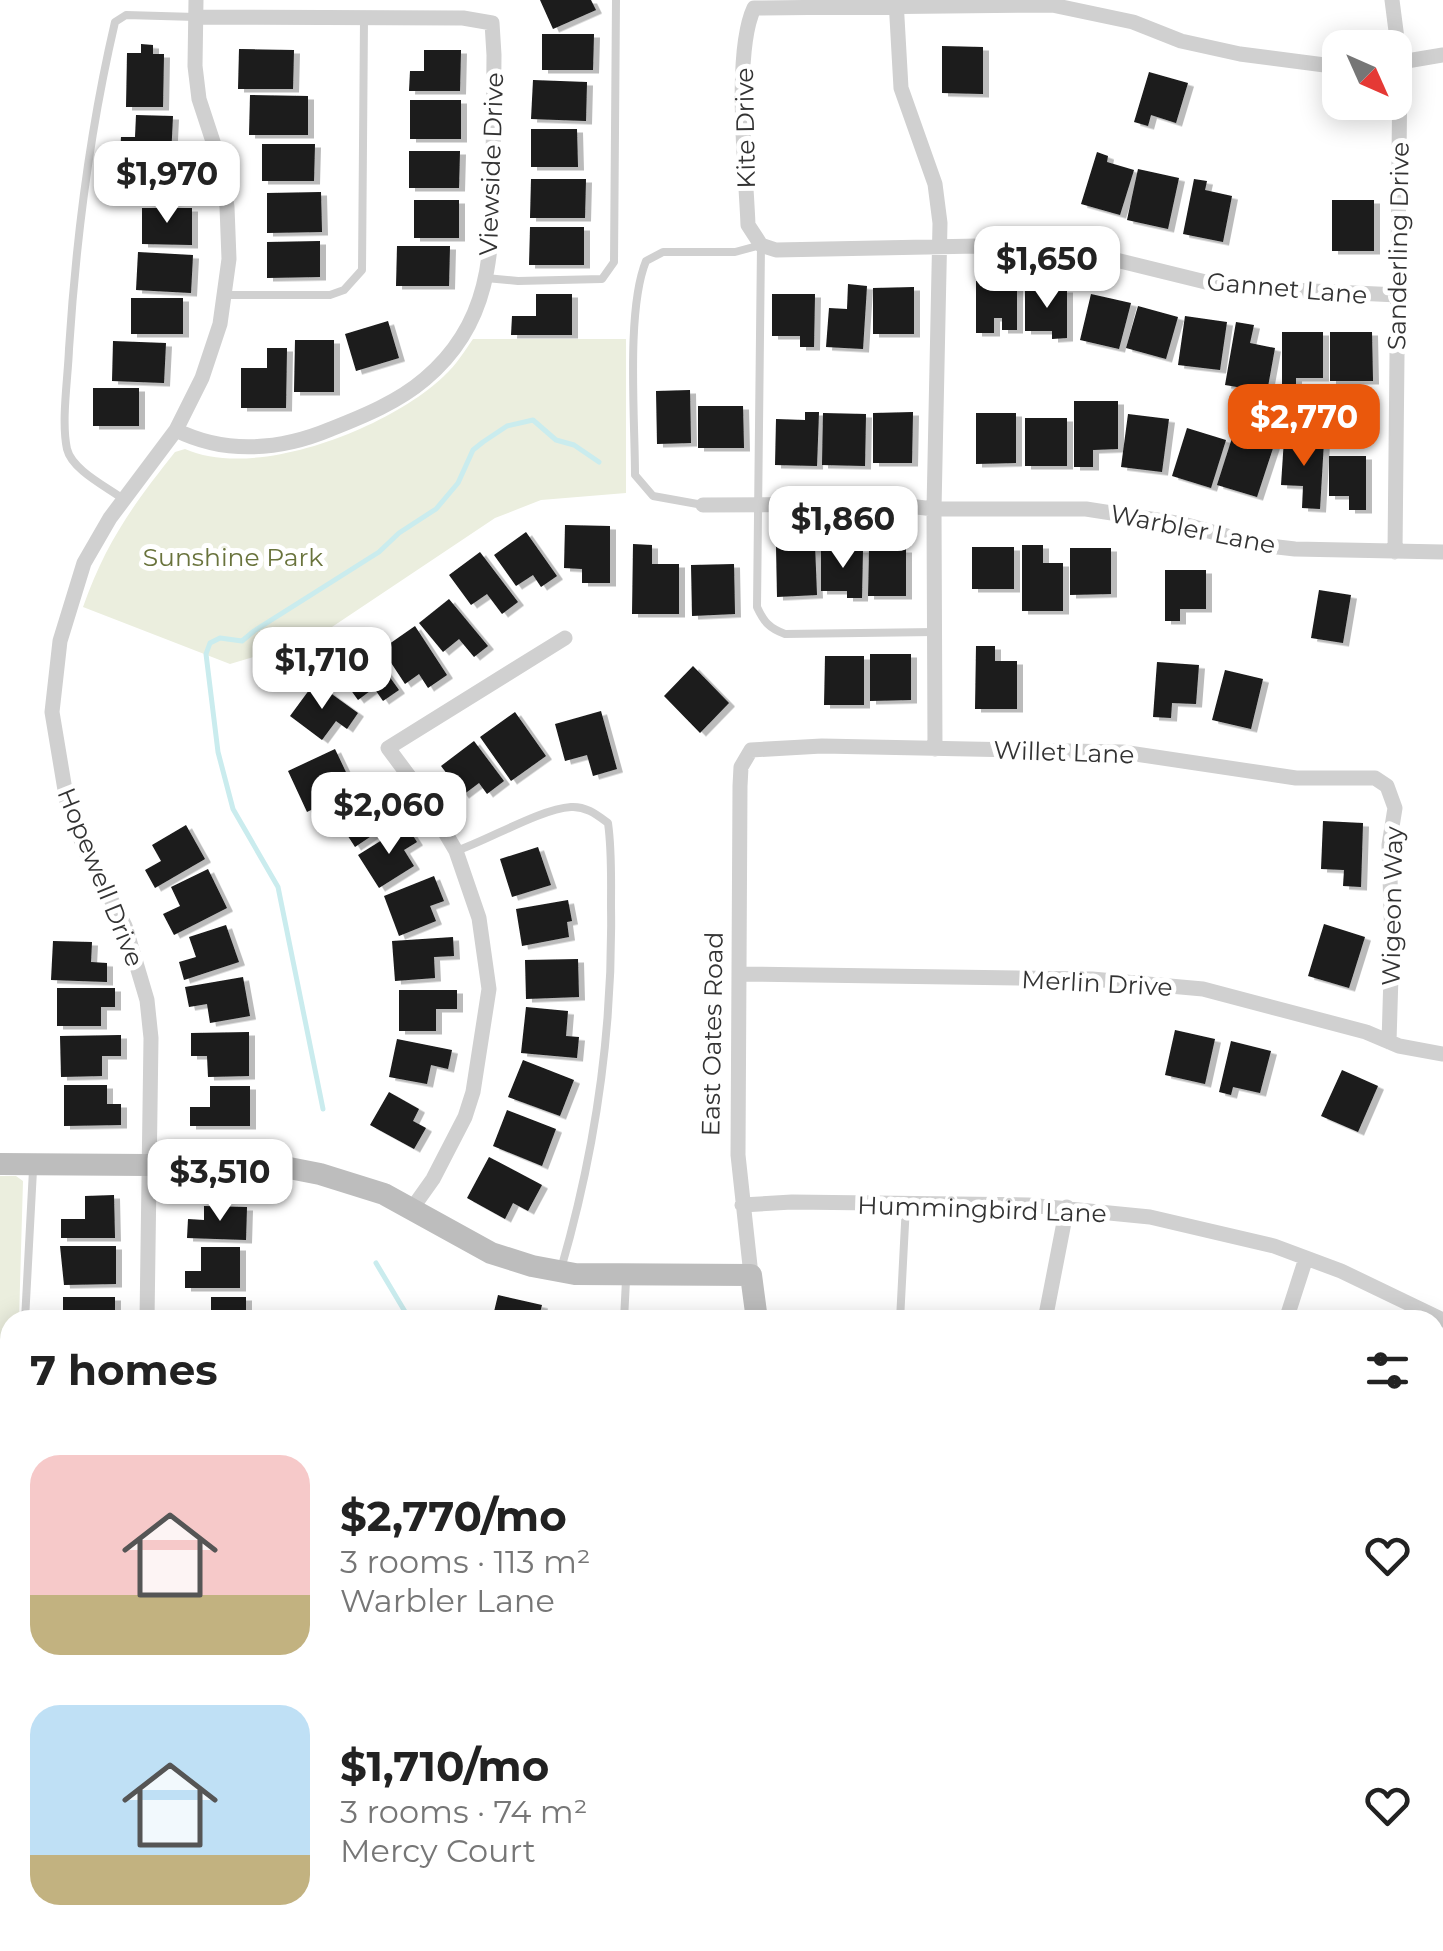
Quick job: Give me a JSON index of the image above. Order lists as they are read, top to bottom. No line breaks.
{"streets":{"street":["Kite Drive","Viewside Drive","Sanderling Drive","Gannet Lane","Warbler Lane","Willet Lane","Hopewell Drive","Wigeon Way","Merlin Drive","East Oates Road","Hummingbird Lane"]},"crossings":[["Kite Drive","Gannet Lane"],["Viewside Drive","Hopewell Drive"],["Sanderling Drive","Gannet Lane"],["Sanderling Drive","Warbler Lane"],["Willet Lane","Wigeon Way"],["Willet Lane","East Oates Road"],["Wigeon Way","Merlin Drive"],["Merlin Drive","East Oates Road"],["East Oates Road","Hummingbird Lane"]],"parks":["Sunshine Park"],"north":"bottom right","page":{"price":["$1,970","$1,650","$2,770","$1,860","$1,710","$2,060","$3,510"],"heading":"7 homes","list":[{"name":"$2,770/mo","note":"3 rooms · 113 m² · Warbler Lane"},{"name":"$1,710/mo","note":"3 rooms · 74 m² · Mercy Court"}]}}
